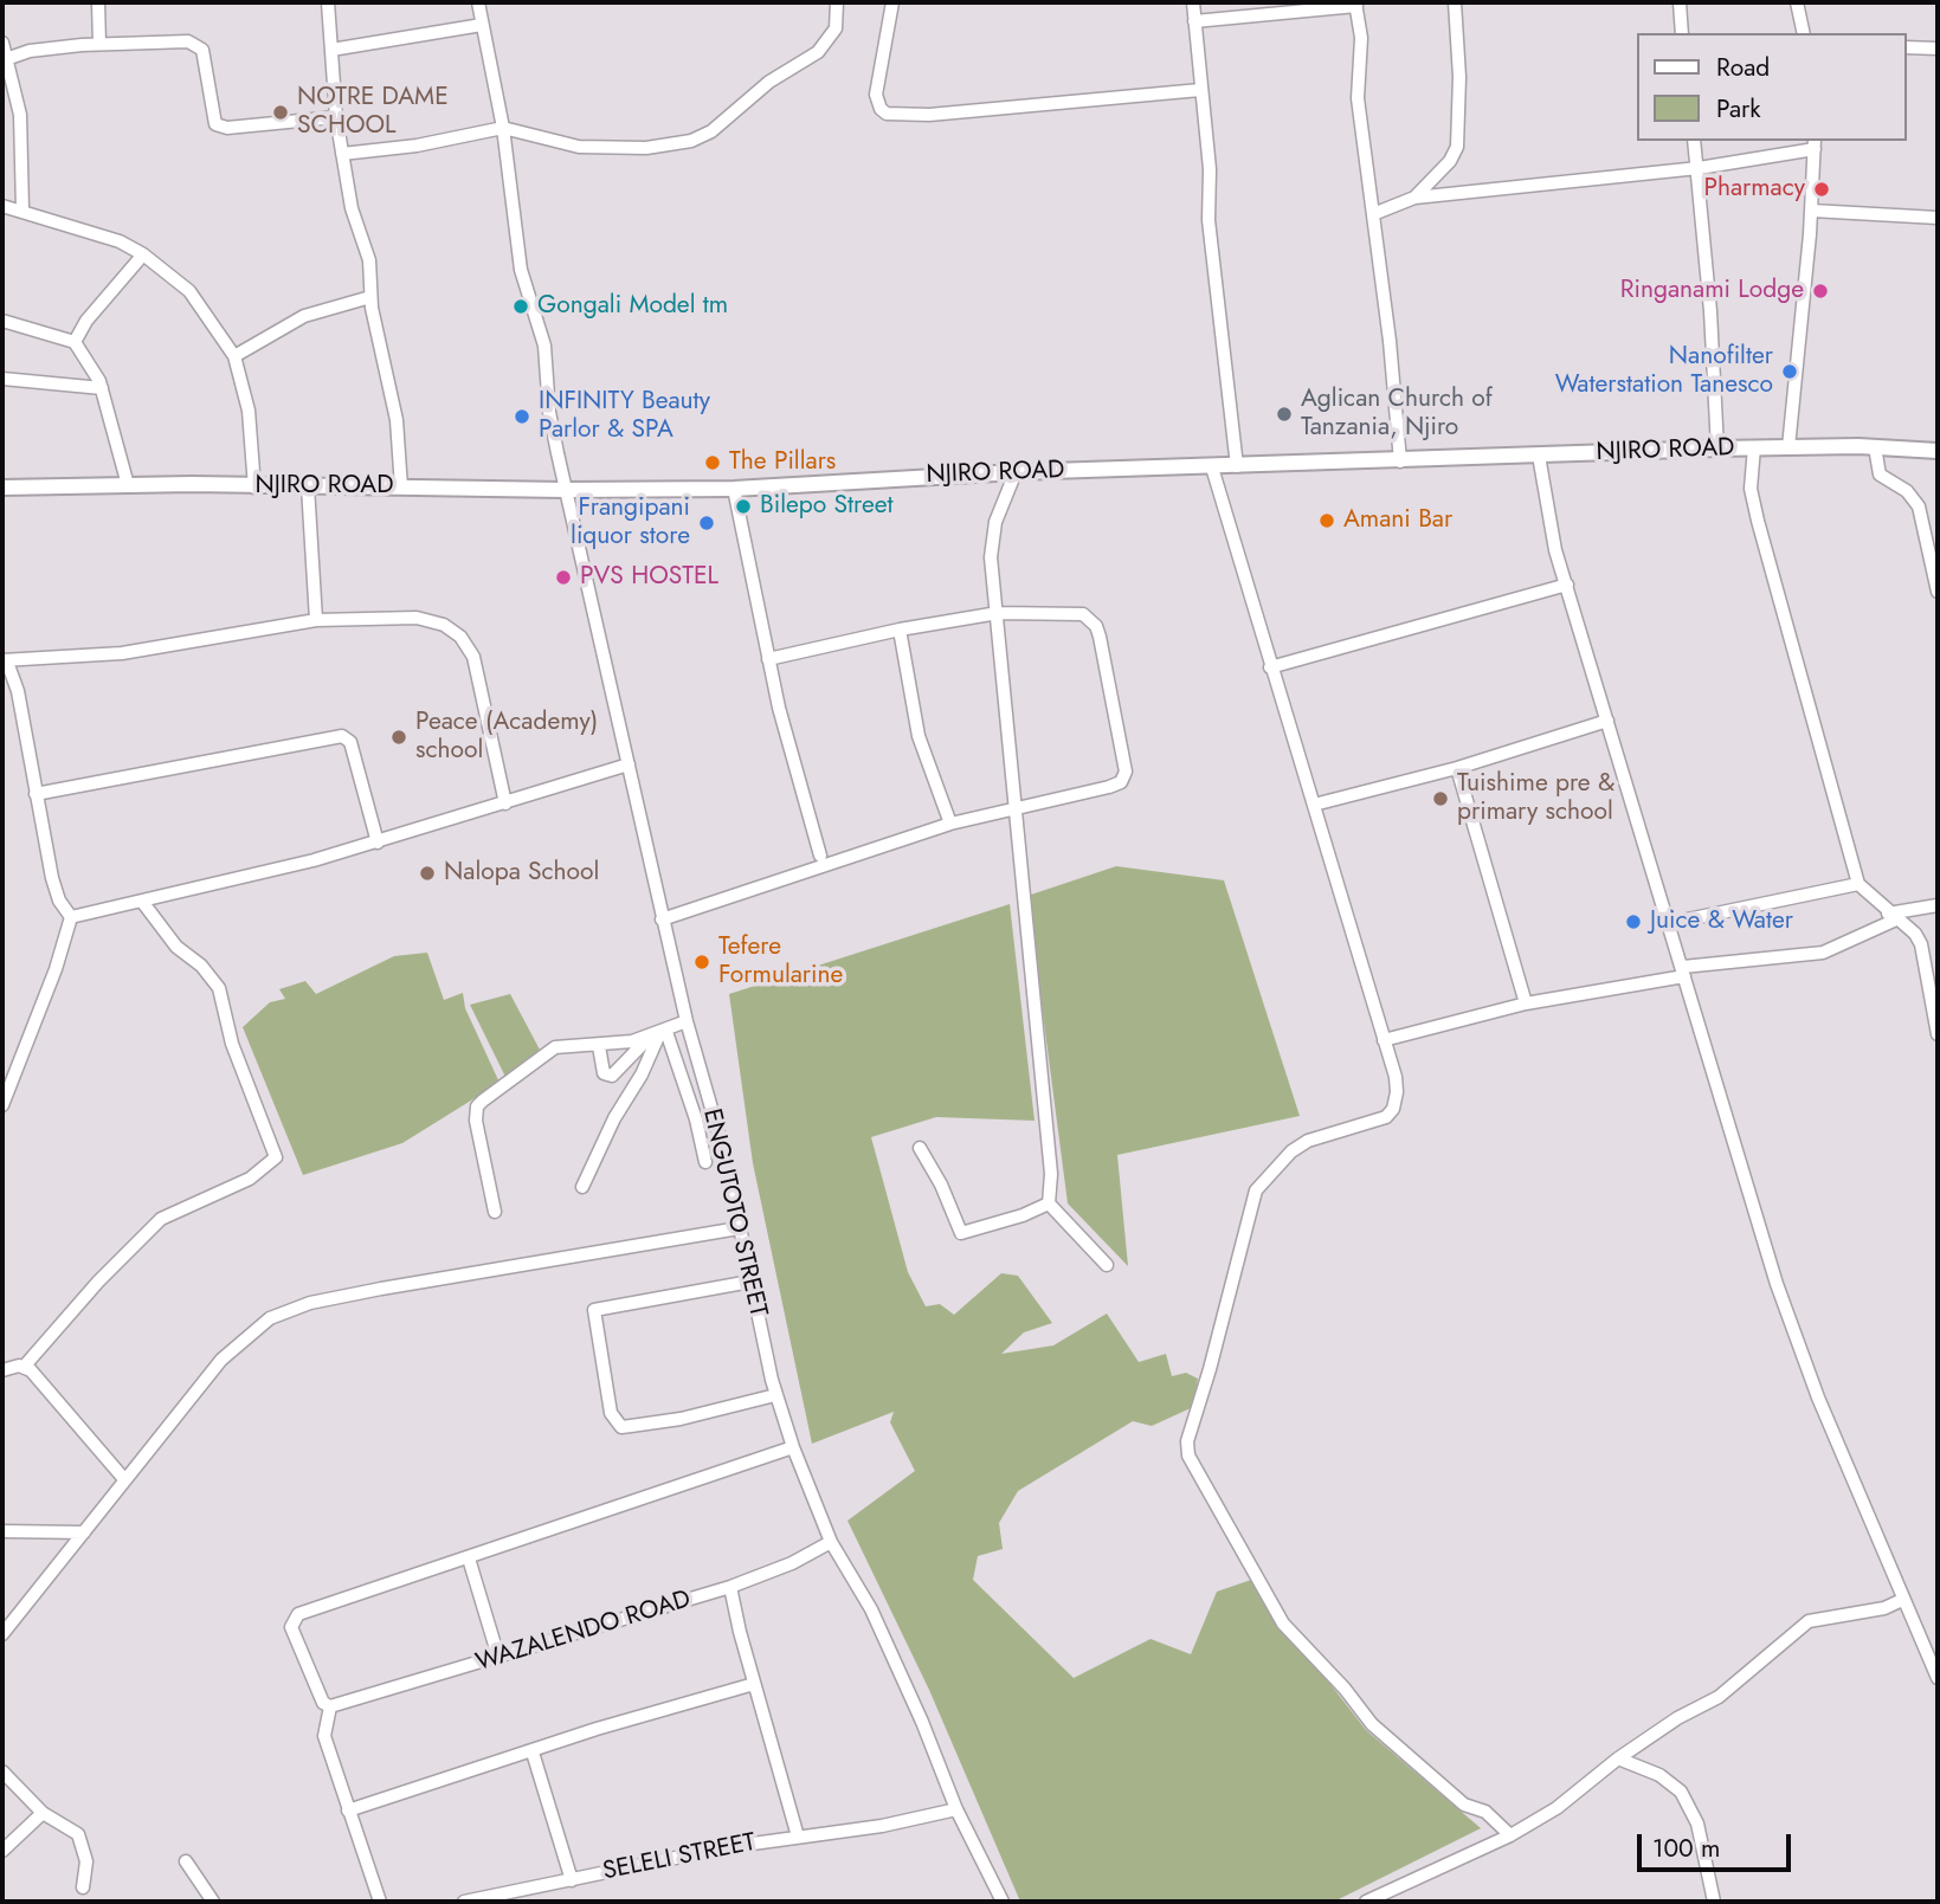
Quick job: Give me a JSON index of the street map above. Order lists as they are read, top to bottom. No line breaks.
{"streets":{"street":["NJIRO ROAD","ENGUTOTO STREET","WAZALENDO ROAD","SELELI STREET"]},"crossings":[["NJIRO ROAD","ENGUTOTO STREET"],["ENGUTOTO STREET","WAZALENDO ROAD"],["ENGUTOTO STREET","SELELI STREET"]],"places":["NOTRE DAME SCHOOL","Pharmacy","Ringanami Lodge","Gongali Model tm","Nanofilter Waterstation Tanesco","Aglican Church of Tanzania, Njiro","INFINITY Beauty Parlor & SPA","The Pillars","Bilepo Street","Amani Bar","Frangipani liquor store","PVS HOSTEL","Peace (Academy) school","Tuishime pre & primary school","Nalopa School","Juice & Water","Tefere Formularine"],"legend":["Road","Park"],"scale_bar":"100 m"}
